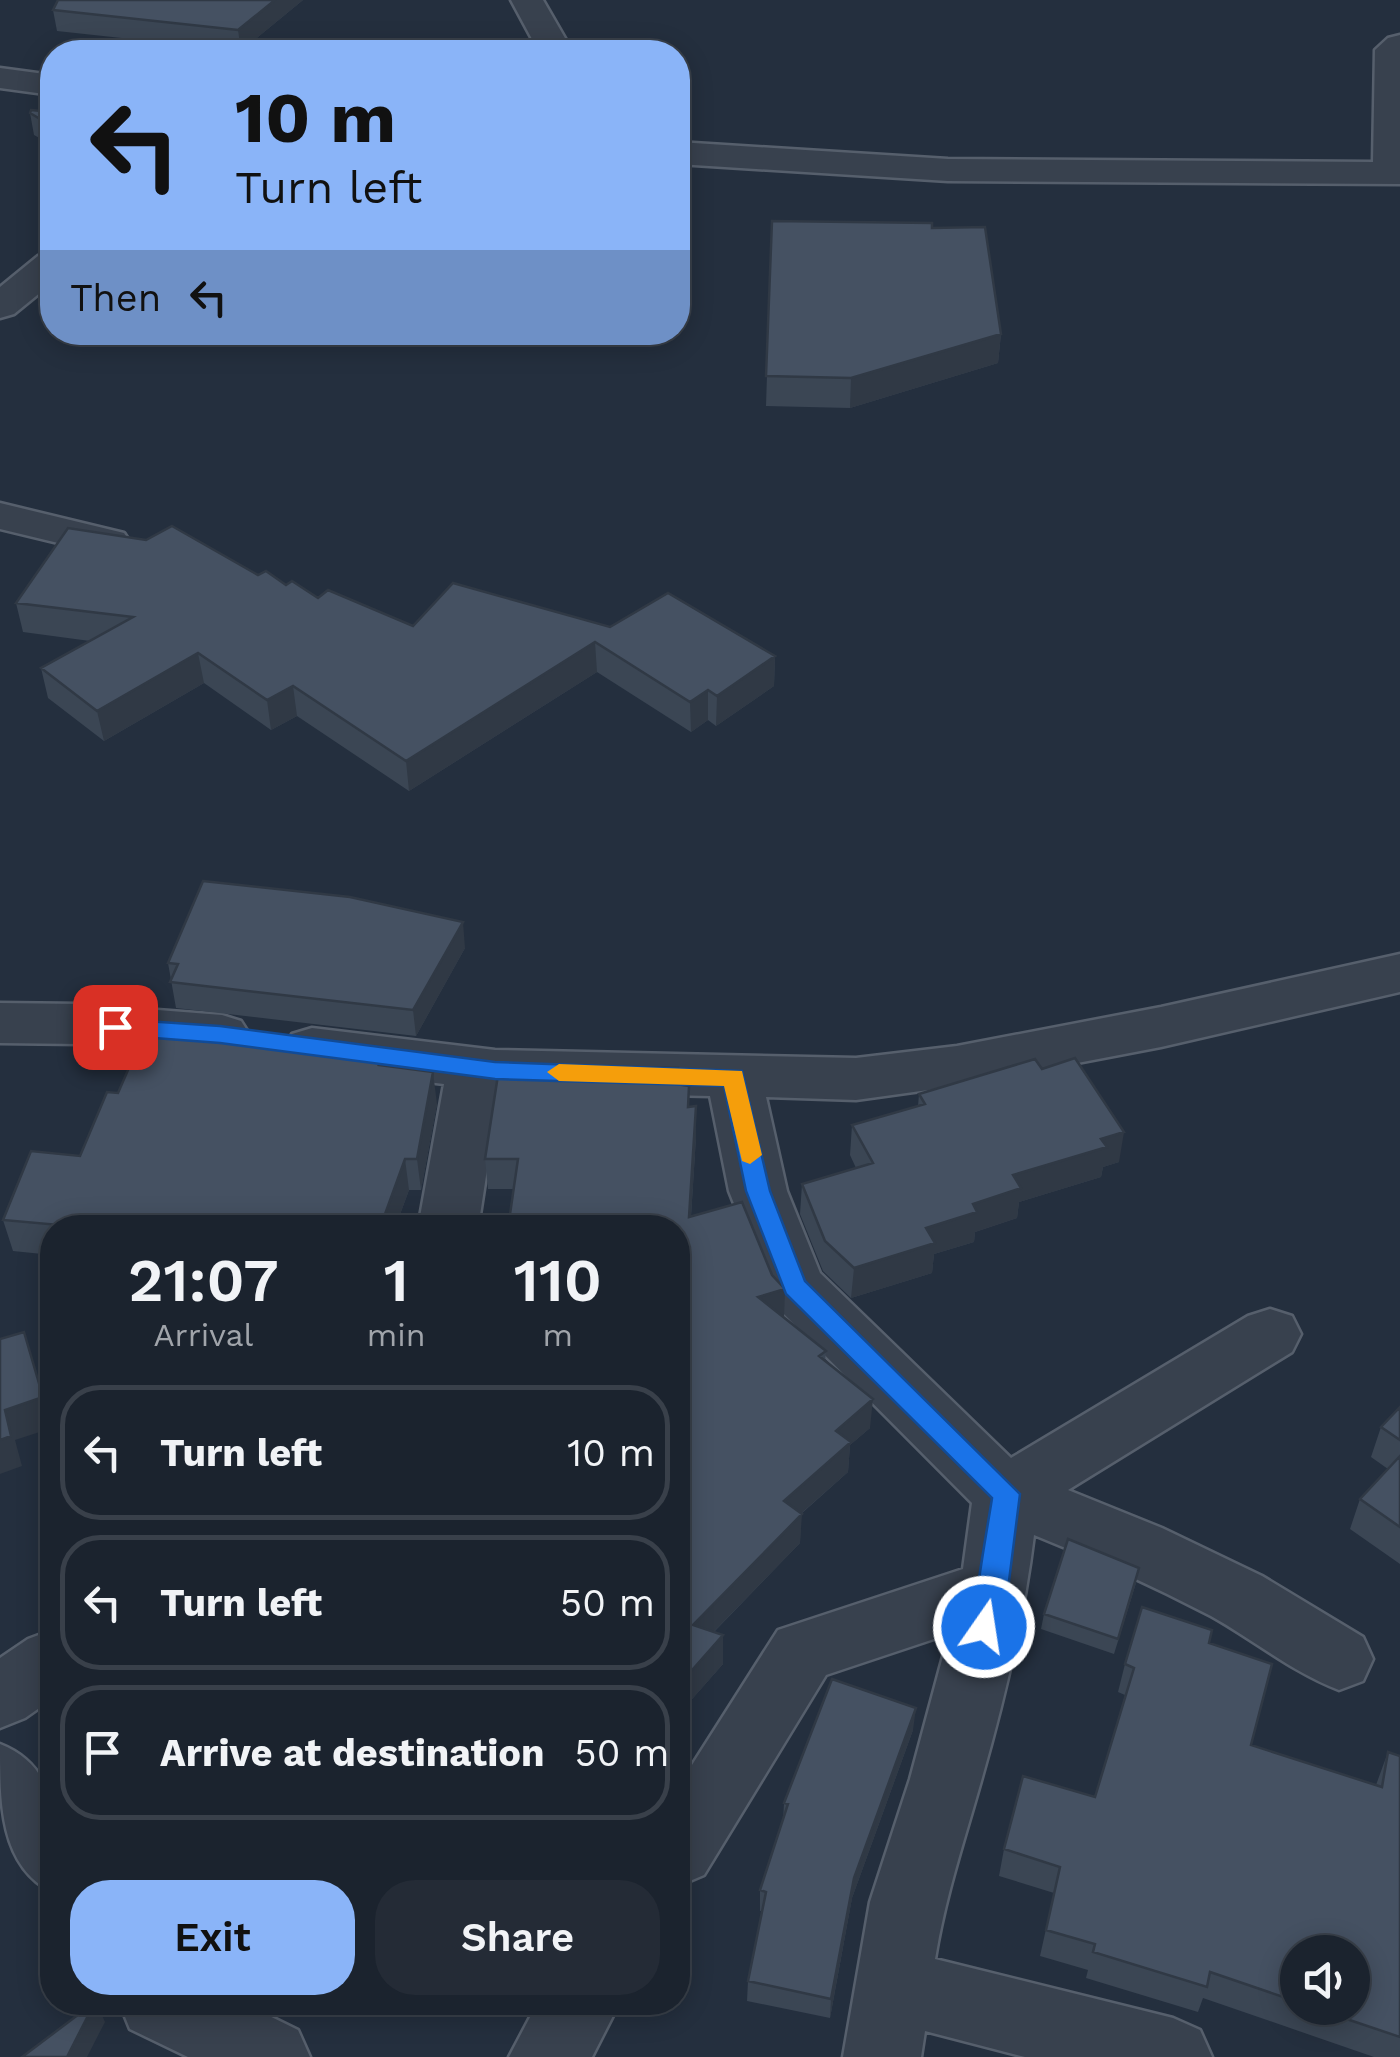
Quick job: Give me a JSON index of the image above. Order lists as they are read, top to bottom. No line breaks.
{"page":{"turn":["10 m","Turn left"],"then":"Then","eta":["21:07","Arrival","1","min","110","m"],"list":[{"name":"Turn left","value":"10 m"},{"name":"Turn left","value":"50 m"},{"name":"Arrive at destination","value":"50 m"}],"buttons":["Exit","Share"]}}
